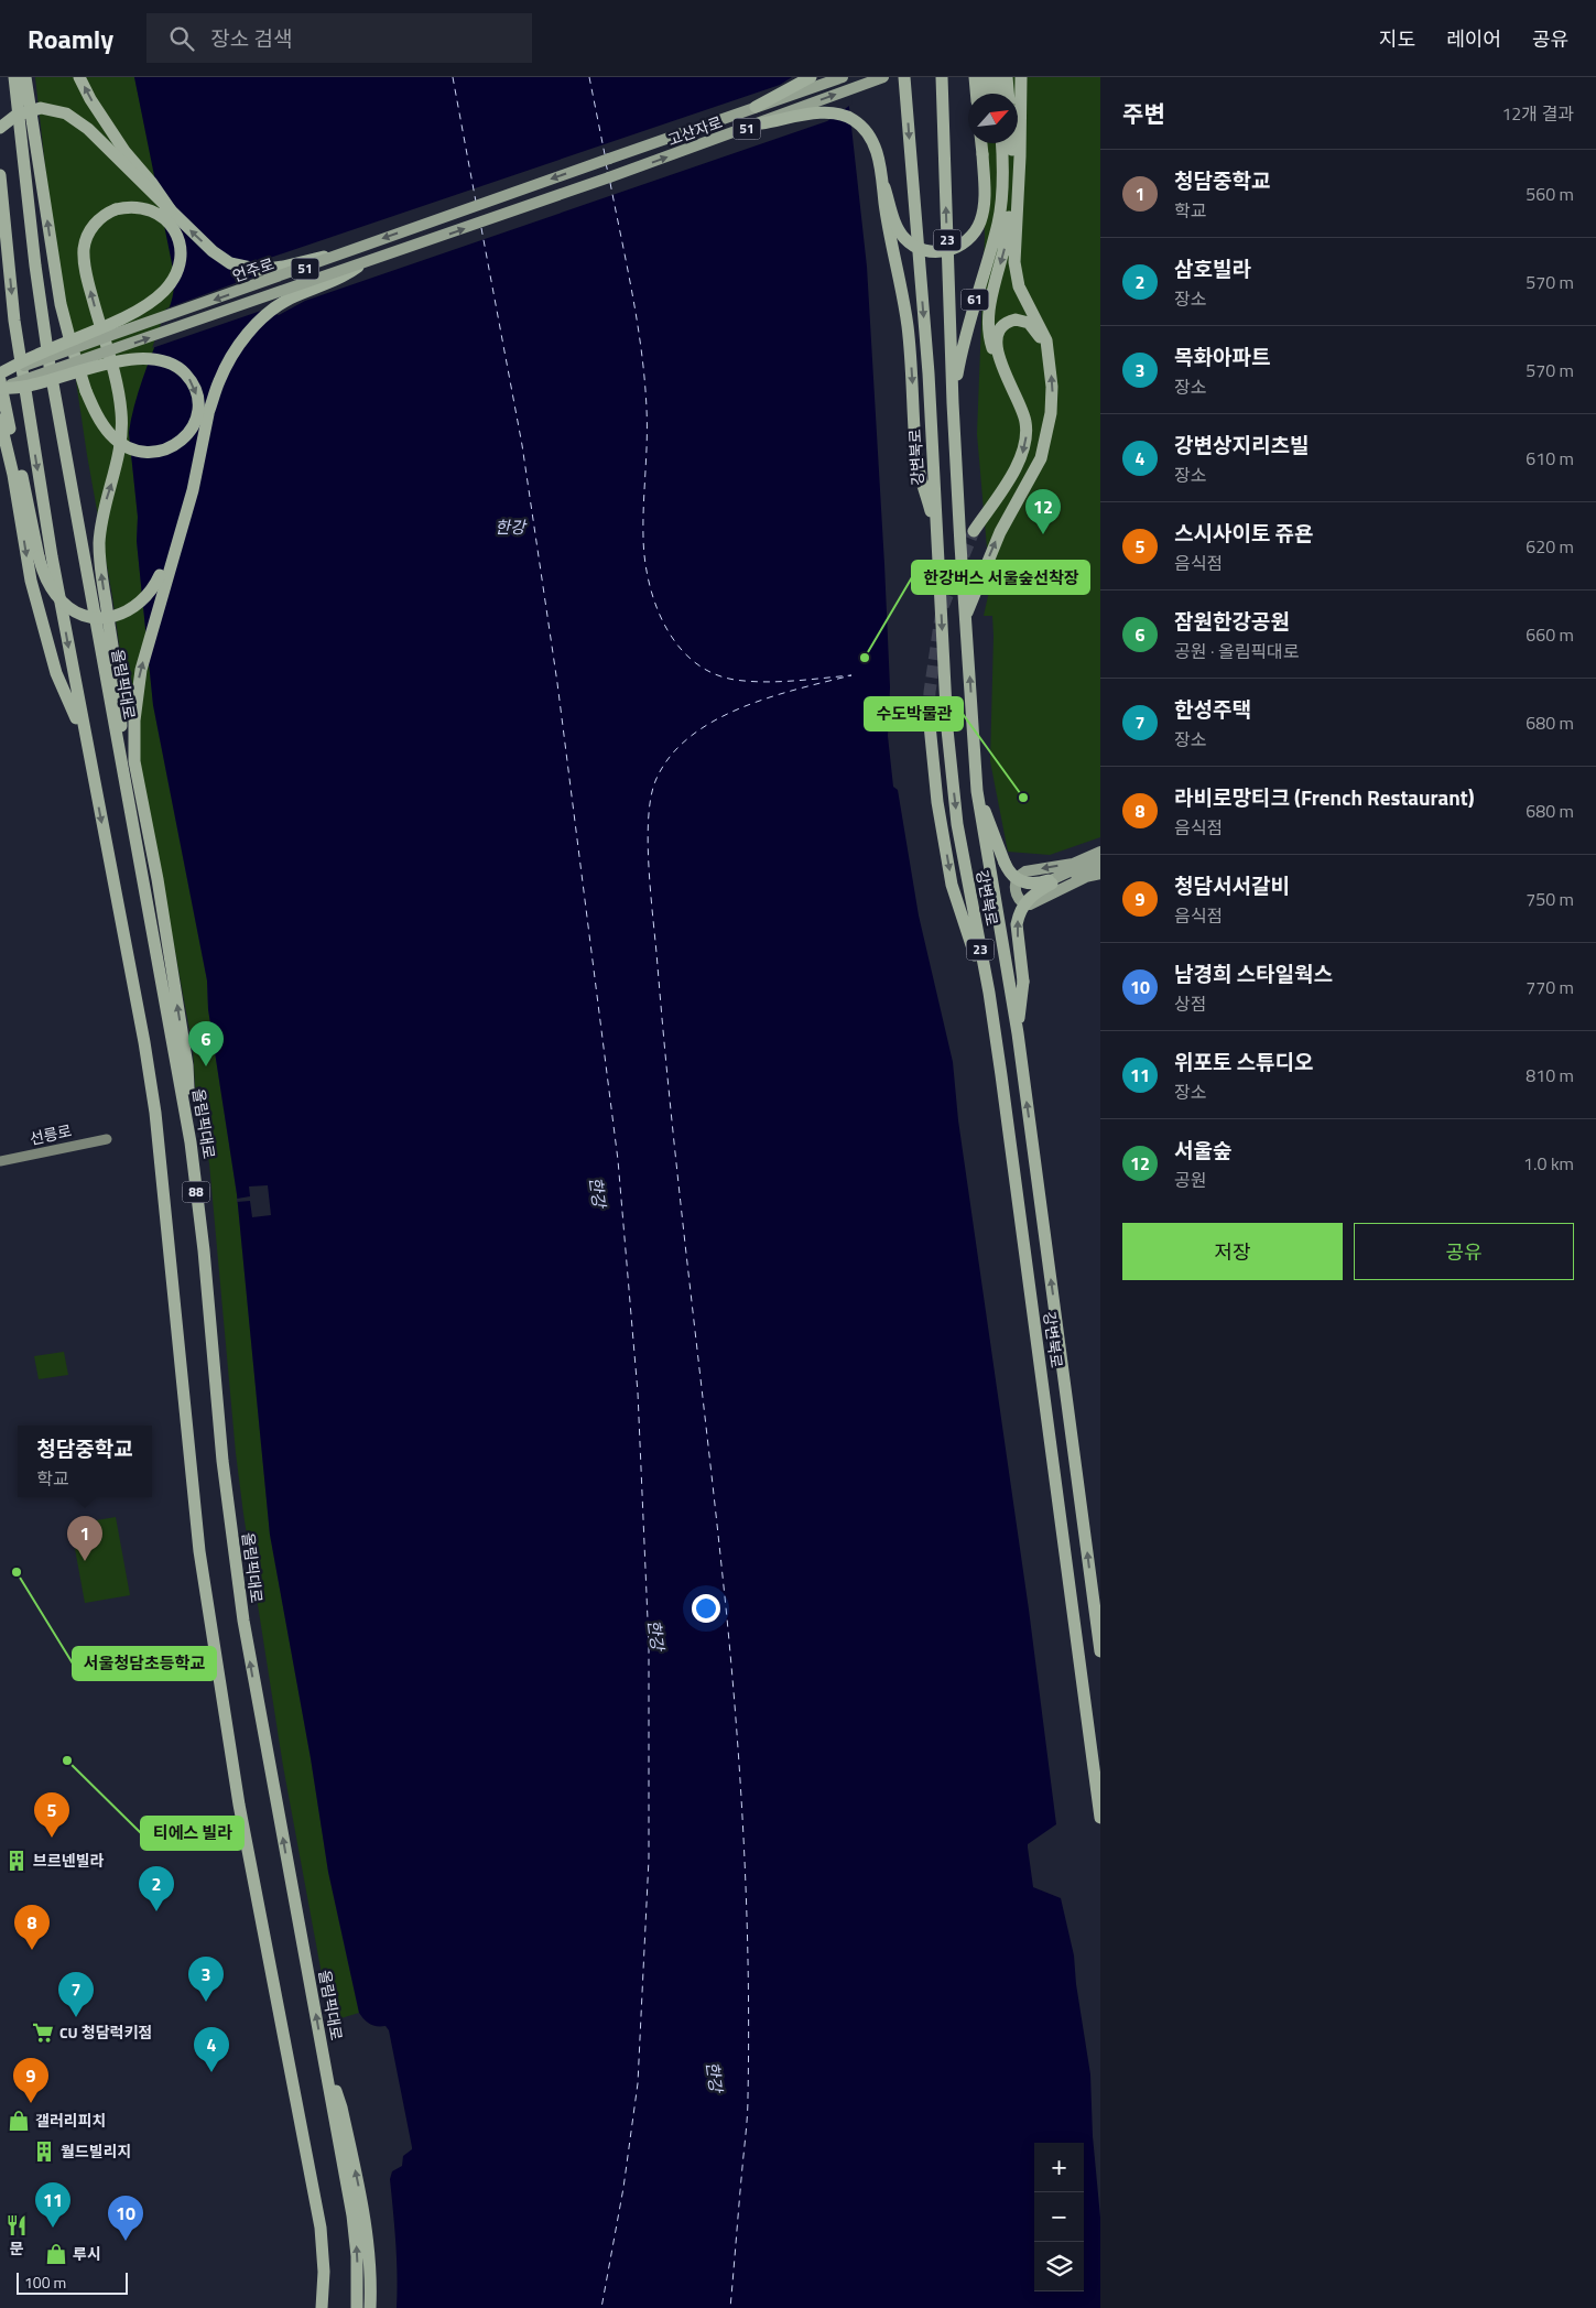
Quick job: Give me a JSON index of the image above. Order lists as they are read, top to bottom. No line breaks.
{"streets":{"highway":["23","61","강변북로","올림픽대로","88"],"main road":["51","고산자로","언주로","선릉로"]},"crossings":[["고산자로","언주로"],["61","강변북로"]],"water":["한강"],"places":{"other":["한강버스 서울숲선착장","수도박물관","서울청담초등학교","티에스 빌라"],"building":["브르넨빌라","월드빌리지"],"supermarket":["CU 청담럭키점"],"shop":["갤러리피치","루시"],"restaurant":["문"]},"scale_bar":"100 m","north":"top right","page":{"header":"Roamly","search":"장소 검색","nav":["지도","레이어","공유"],"heading":["주변","12개 결과"],"list":[{"mark":"1","name":"청담중학교","note":"학교","value":"560 m"},{"mark":"2","name":"삼호빌라","note":"장소","value":"570 m"},{"mark":"3","name":"목화아파트","note":"장소","value":"570 m"},{"mark":"4","name":"강변상지리츠빌","note":"장소","value":"610 m"},{"mark":"5","name":"스시사이토 쥬욘","note":"음식점","value":"620 m"},{"mark":"6","name":"잠원한강공원","note":"공원 · 올림픽대로","value":"660 m"},{"mark":"7","name":"한성주택","note":"장소","value":"680 m"},{"mark":"8","name":"라비로망티크 (French Restaurant)","note":"음식점","value":"680 m"},{"mark":"9","name":"청담서서갈비","note":"음식점","value":"750 m"},{"mark":"10","name":"남경희 스타일웍스","note":"상점","value":"770 m"},{"mark":"11","name":"위포토 스튜디오","note":"장소","value":"810 m"},{"mark":"12","name":"서울숲","note":"공원","value":"1.0 km"}],"pins":["12","6","1","5","2","8","3","7","4","9","11","10"],"buttons":["저장","공유"],"popup":["청담중학교","학교"],"map_buttons":["+","−"],"scale":"100 m"}}
